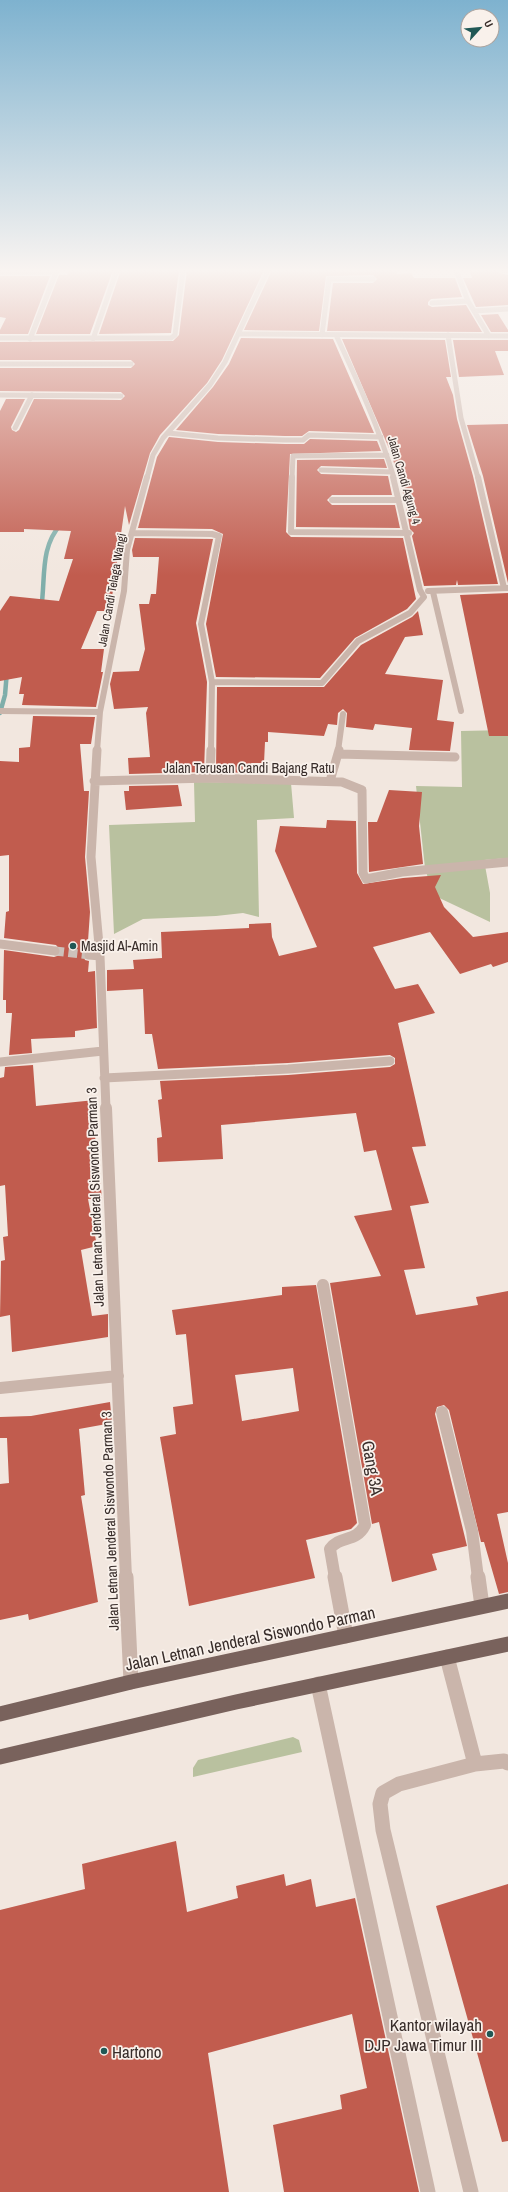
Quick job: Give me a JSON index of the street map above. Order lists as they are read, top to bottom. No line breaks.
{"streets":{"main road":["Jalan Letnan Jenderal Siswondo Parman"],"street":["Jalan Candi Agung 4","Jalan Candi Telaga Wangi","Jalan Terusan Candi Bajang Ratu","Jalan Letnan Jenderal Siswondo Parman 3","Gang 3A"]},"crossings":[["Jalan Candi Telaga Wangi","Jalan Letnan Jenderal Siswondo Parman 3"],["Jalan Terusan Candi Bajang Ratu","Jalan Letnan Jenderal Siswondo Parman 3"],["Jalan Letnan Jenderal Siswondo Parman 3","Jalan Letnan Jenderal Siswondo Parman"],["Gang 3A","Jalan Letnan Jenderal Siswondo Parman"]],"places":["Masjid Al-Amin","Kantor wilayah DJP Jawa Timur III","Hartono"],"north":"top right"}
